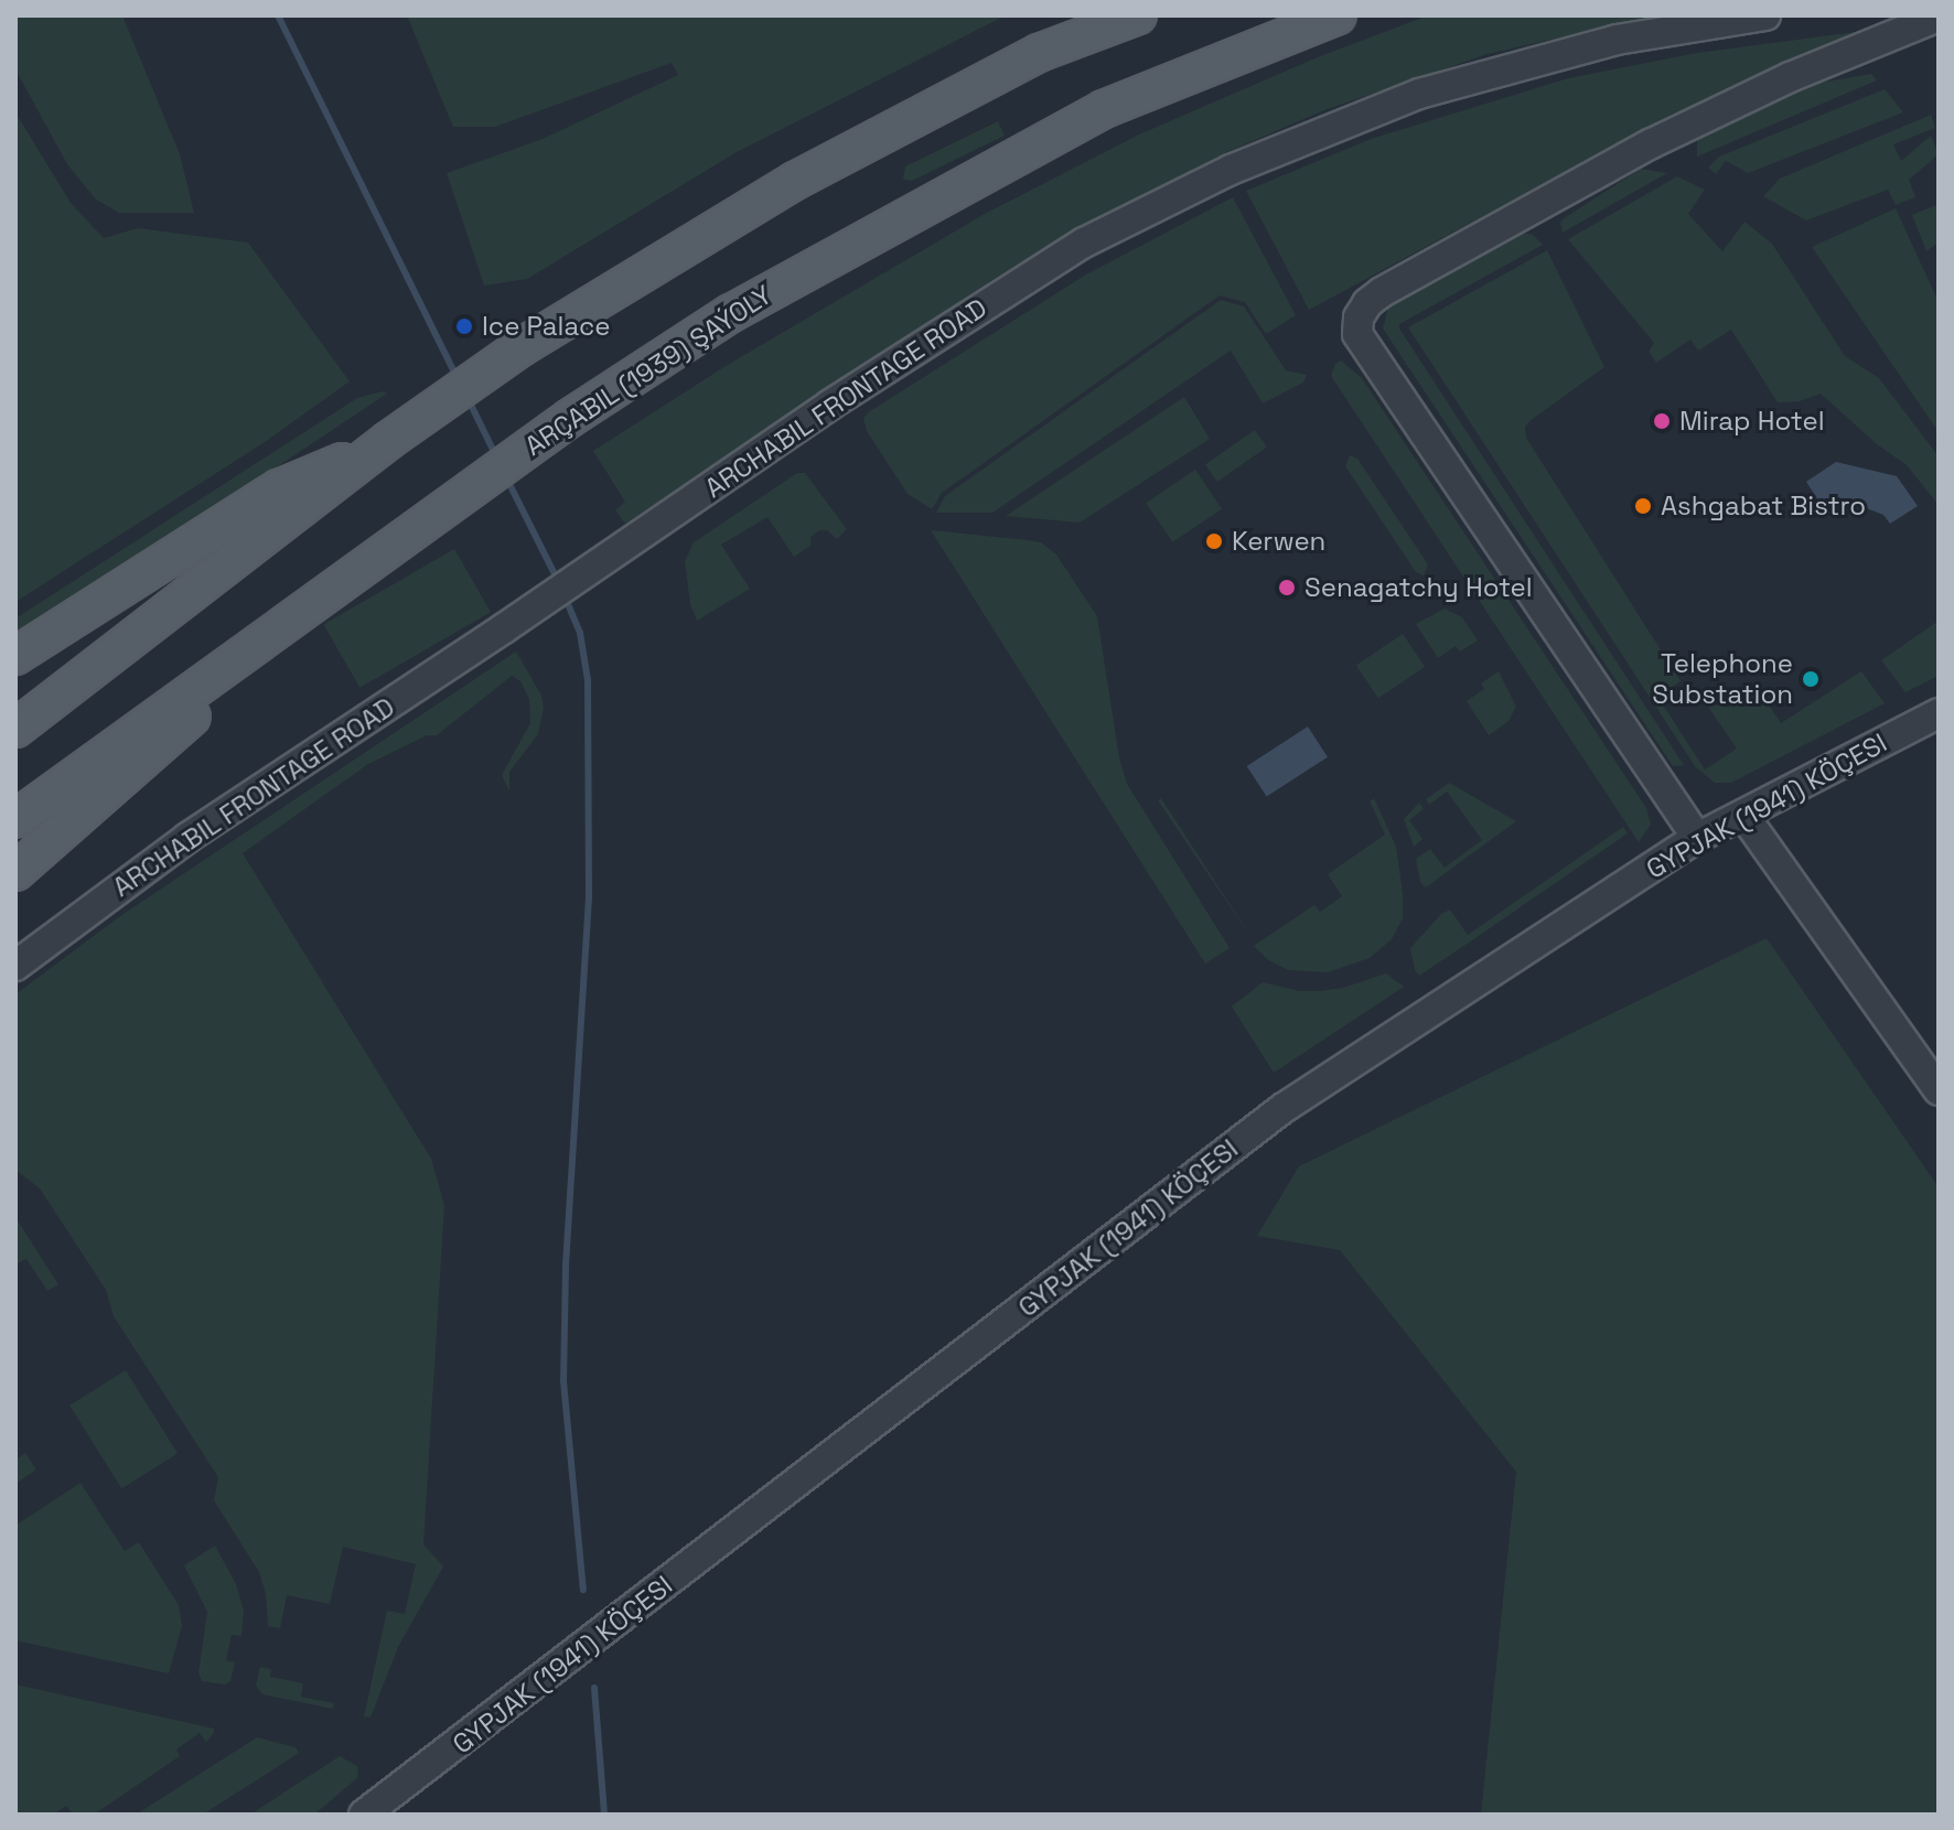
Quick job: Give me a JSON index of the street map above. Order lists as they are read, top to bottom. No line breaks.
{"streets":{"main road":["ARÇABIL (1939) ŞAÝOLY"],"street":["ARCHABIL FRONTAGE ROAD","GYPJAK (1941) KÖÇESI"]},"places":["Ice Palace","Mirap Hotel","Ashgabat Bistro","Kerwen","Senagatchy Hotel","Telephone Substation"]}
